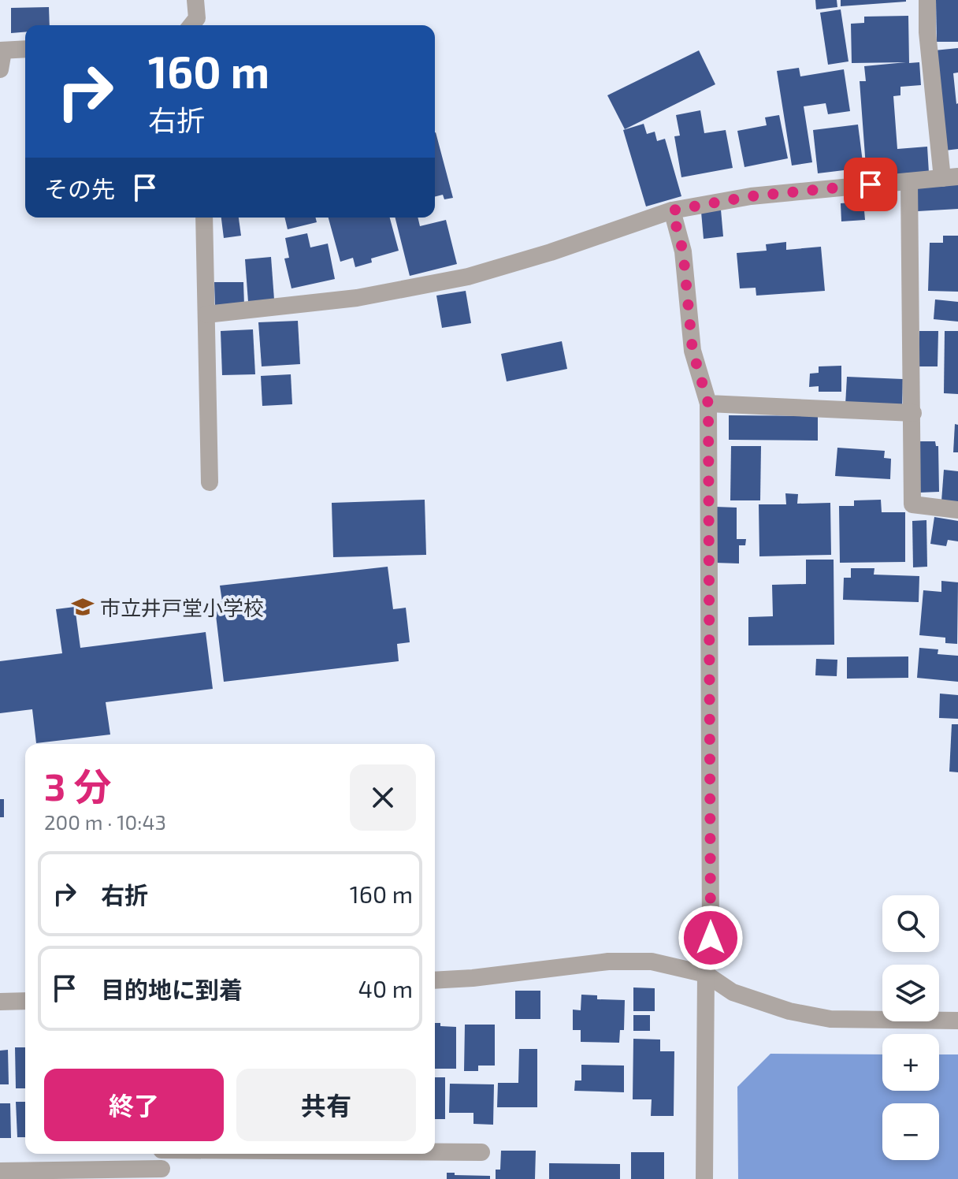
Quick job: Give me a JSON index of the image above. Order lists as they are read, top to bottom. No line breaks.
{"places":{"school or university":["市立井戸堂小学校"]},"page":{"turn":["160 m","右折"],"then":"その先","heading":["3 分","200 m · 10:43"],"list":[{"name":"右折","value":"160 m"},{"name":"目的地に到着","value":"40 m"}],"map_buttons":["+","−"],"buttons":["終了","共有"]}}
